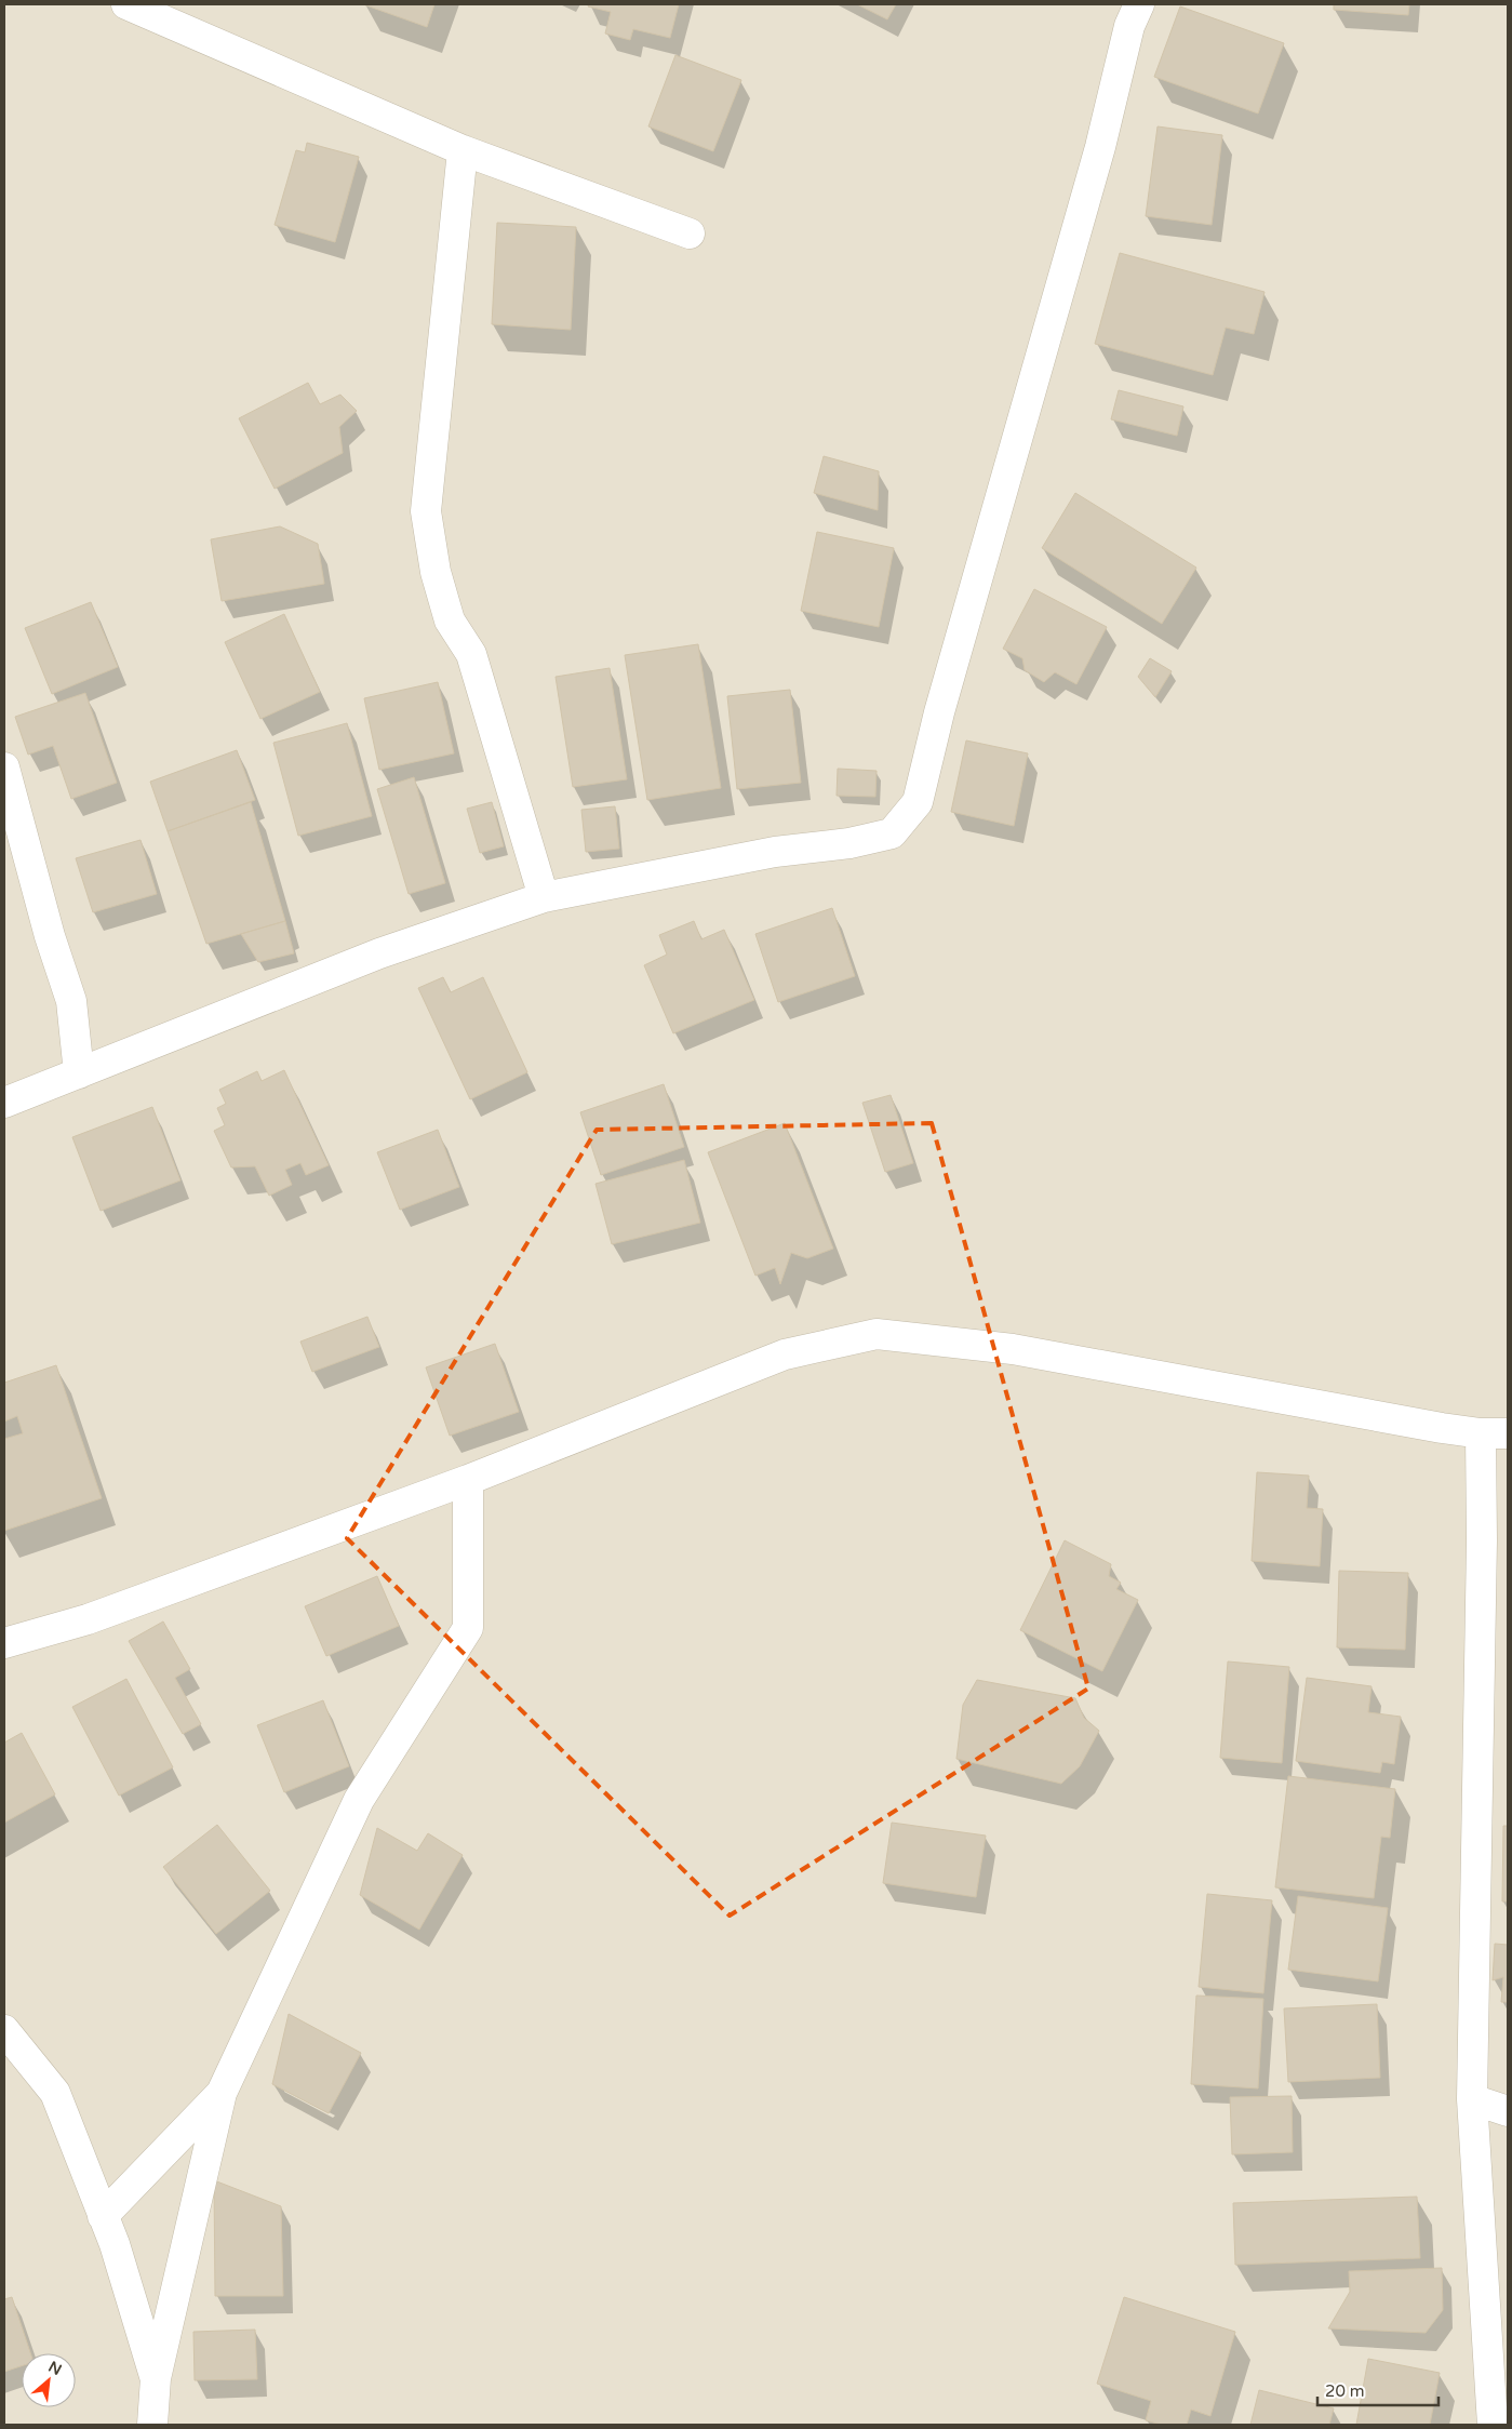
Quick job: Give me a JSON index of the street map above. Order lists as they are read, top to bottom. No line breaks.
{"scale_bar":"20 m","north":"top right"}
